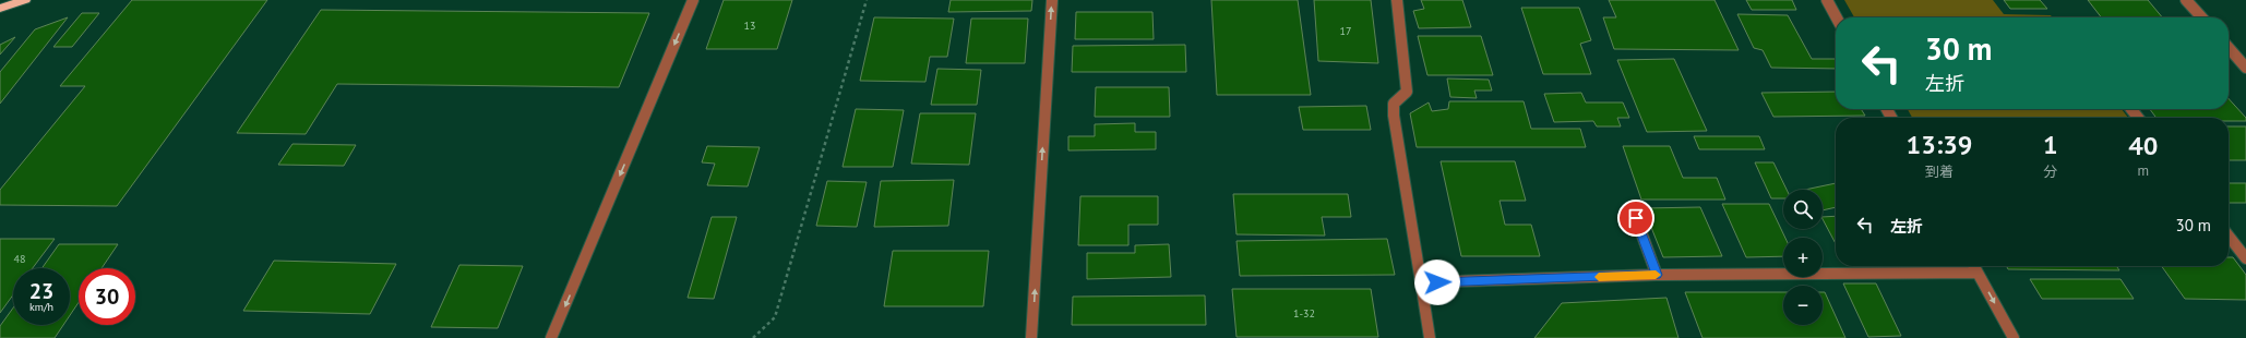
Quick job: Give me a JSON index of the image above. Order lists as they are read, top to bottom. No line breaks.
{"house_numbers":["13","17","48","1-32"],"page":{"turn":["30 m","左折"],"eta":["13:39","到着","1","分","40","m"],"map_buttons":["+","−"],"list":[{"name":"左折","value":"30 m"}],"speed":"23 km/h","limit":"30"}}
